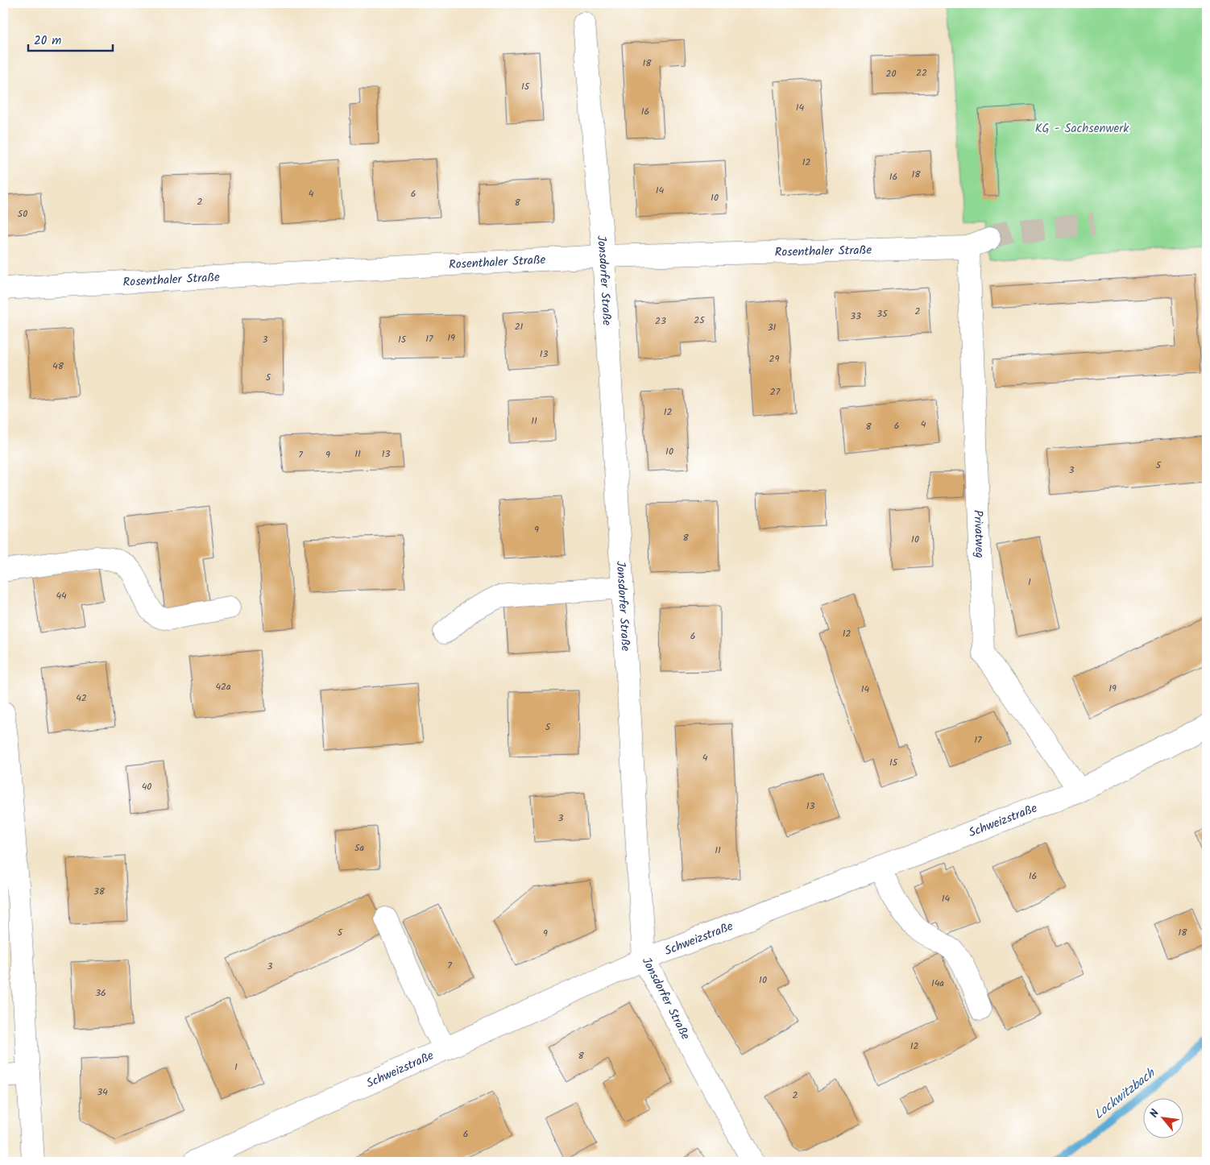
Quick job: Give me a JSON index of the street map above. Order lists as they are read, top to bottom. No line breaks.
{"streets":{"street":["Rosenthaler Straße","Jonsdorfer Straße","Privatweg","Schweizstraße"]},"crossings":[["Rosenthaler Straße","Jonsdorfer Straße"],["Rosenthaler Straße","Privatweg"],["Jonsdorfer Straße","Schweizstraße"],["Privatweg","Schweizstraße"]],"water":["Lockwitzbach"],"parks":["KG - Sachsenwerk"],"house_numbers":["18","22","20","15","14","16","12","18","16","14","4","6","10","2","8","50","2","35","33","25","23","21","31","19","17","3","15","13","29","48","5","27","12","11","4","6","8","10","11","13","7","9","5","3","9","8","10","1","44","12","6","42a","19","14","42","5","17","4","15","40","13","3","5a","11","16","38","14","5","18","9","7","3","10","14a","36","12","8","1","34","2","6"],"scale_bar":"20 m","north":"top left"}
